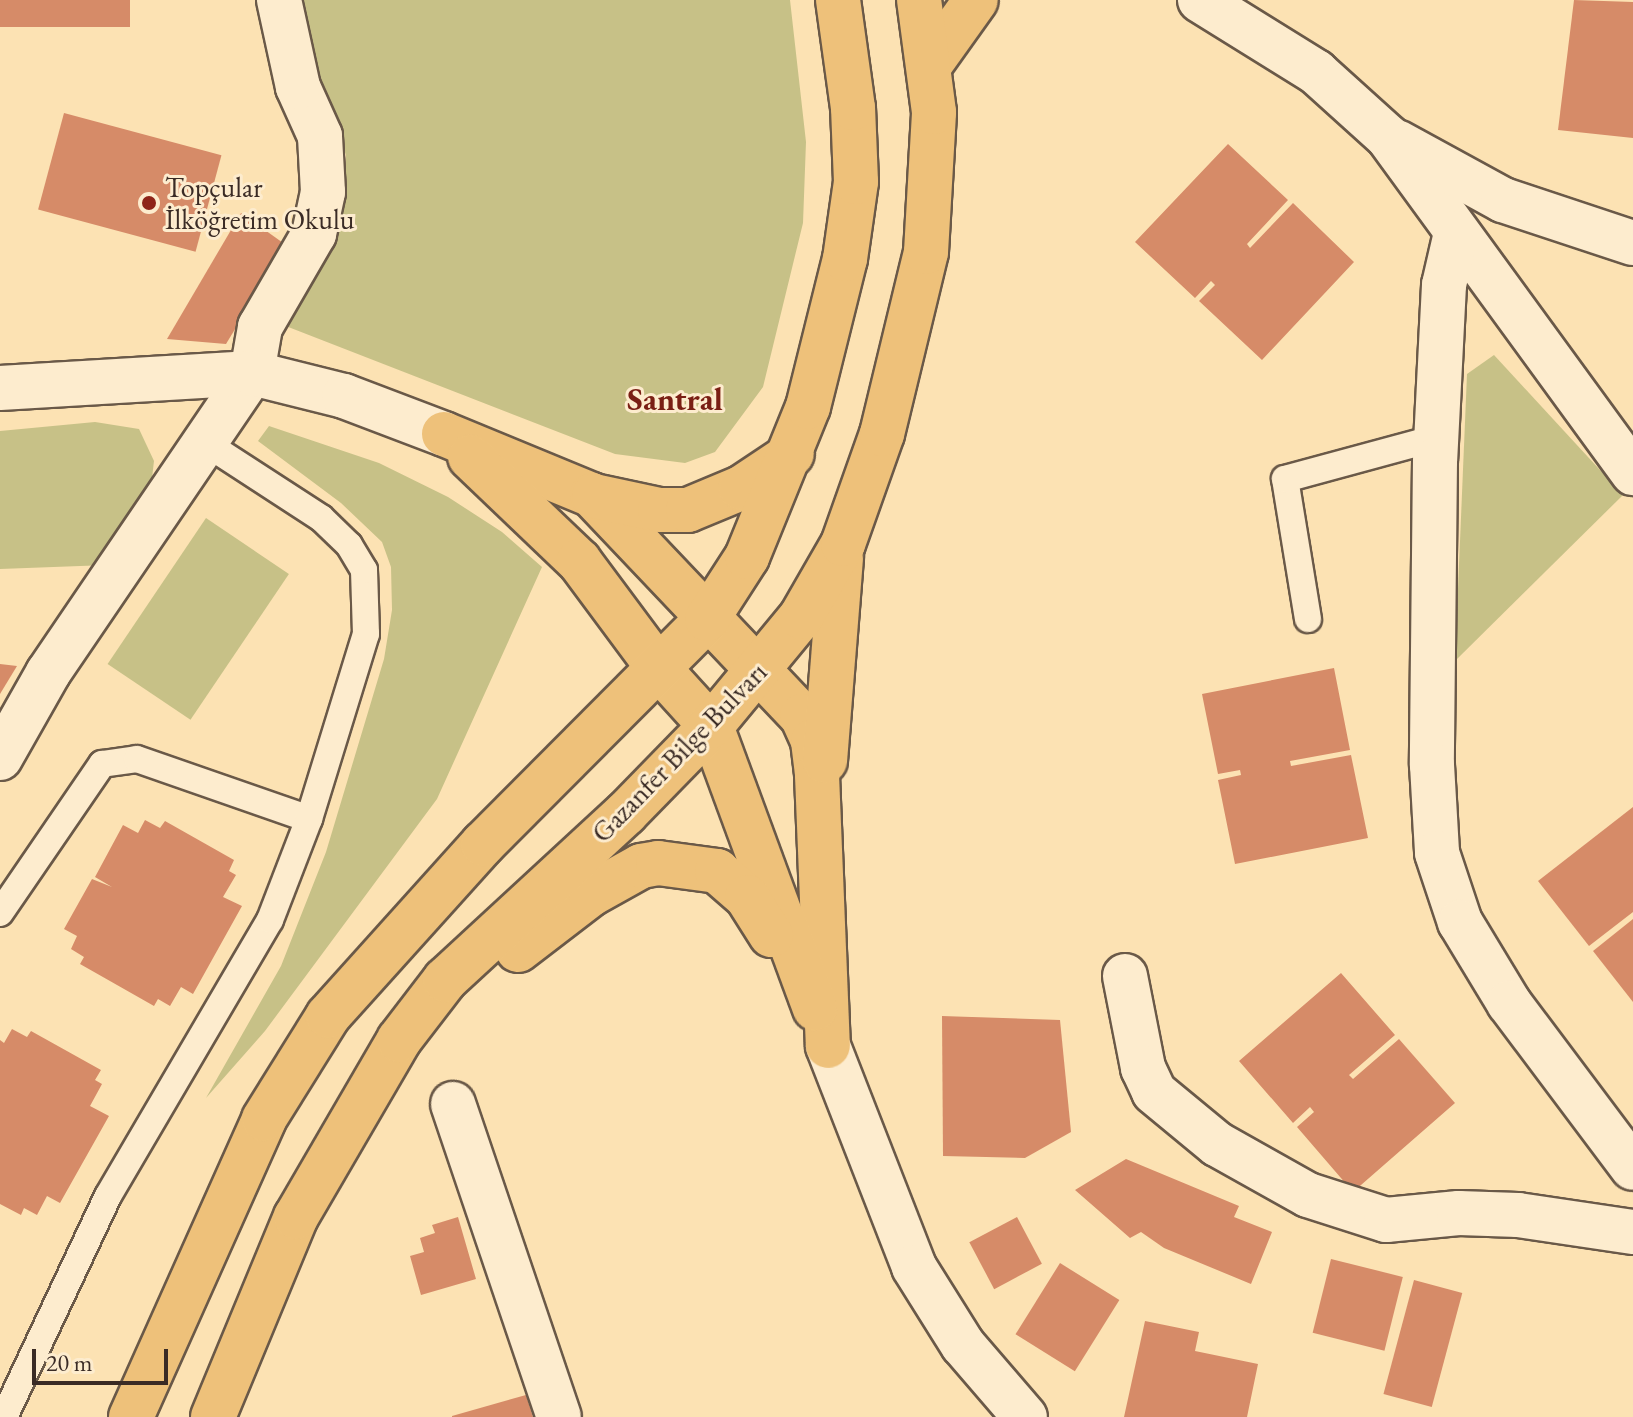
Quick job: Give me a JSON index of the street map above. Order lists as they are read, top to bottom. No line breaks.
{"streets":{"main road":["Gazanfer Bilge Bulvarı"]},"districts":["Santral"],"places":["Topçular İlköğretim Okulu"],"scale_bar":"20 m"}
